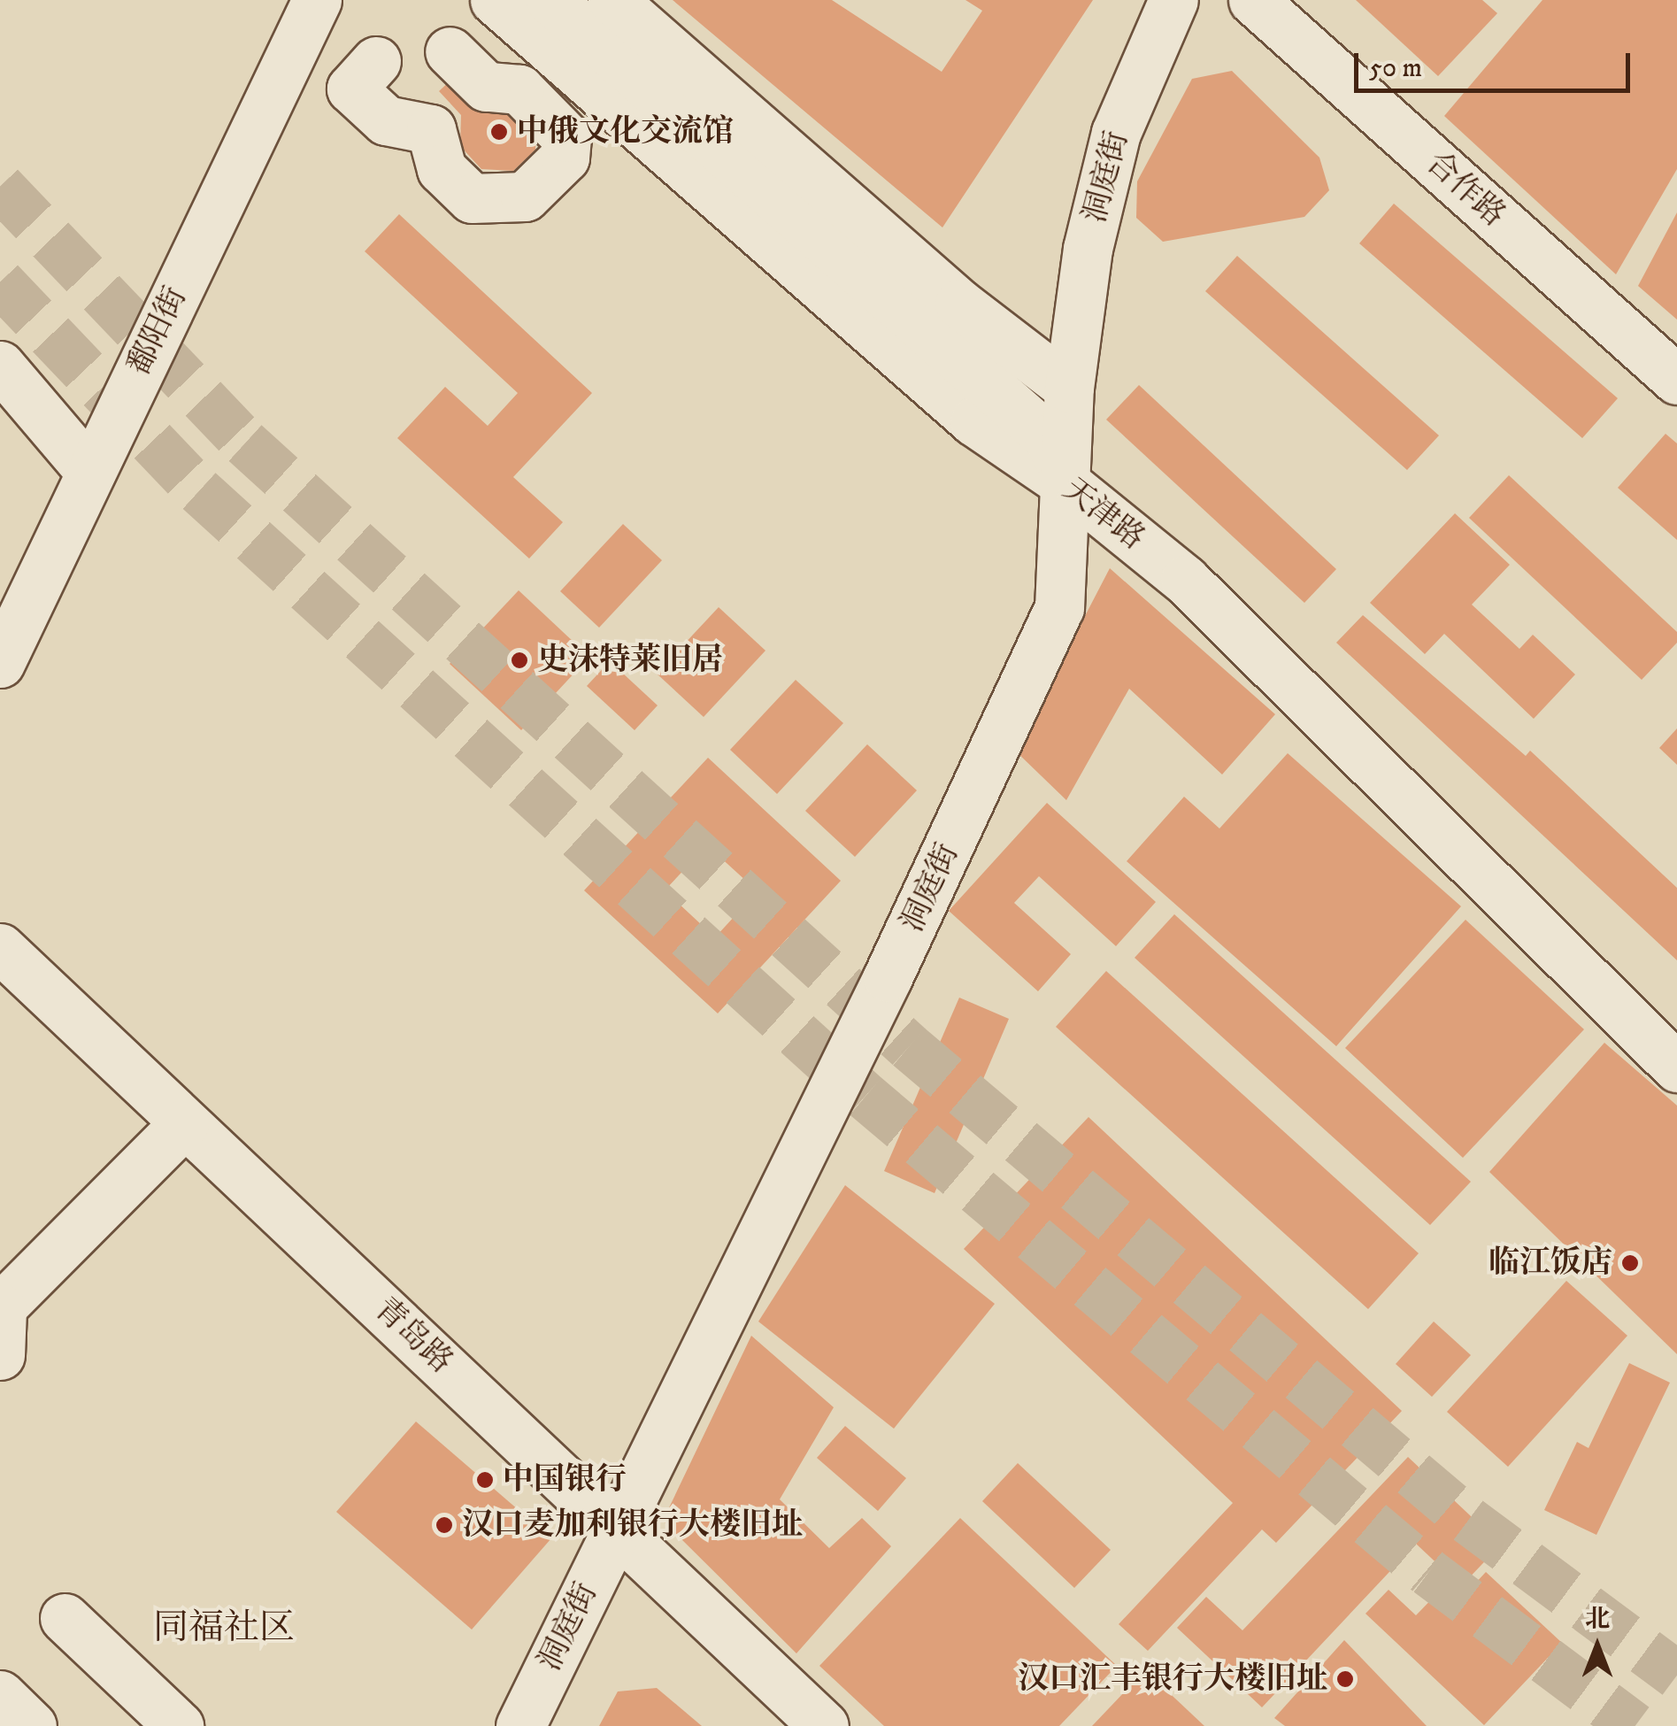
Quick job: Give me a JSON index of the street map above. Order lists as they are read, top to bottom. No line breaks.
{"streets":{"street":["洞庭街","合作路","鄱阳街","天津路","青岛路"]},"crossings":[["洞庭街","天津路"],["洞庭街","青岛路"]],"districts":["同福社区"],"places":["中俄文化交流馆","史沫特莱旧居","临江饭店","中国银行","汉口麦加利银行大楼旧址","汉口汇丰银行大楼旧址"],"scale_bar":"50 m","north":"top"}
